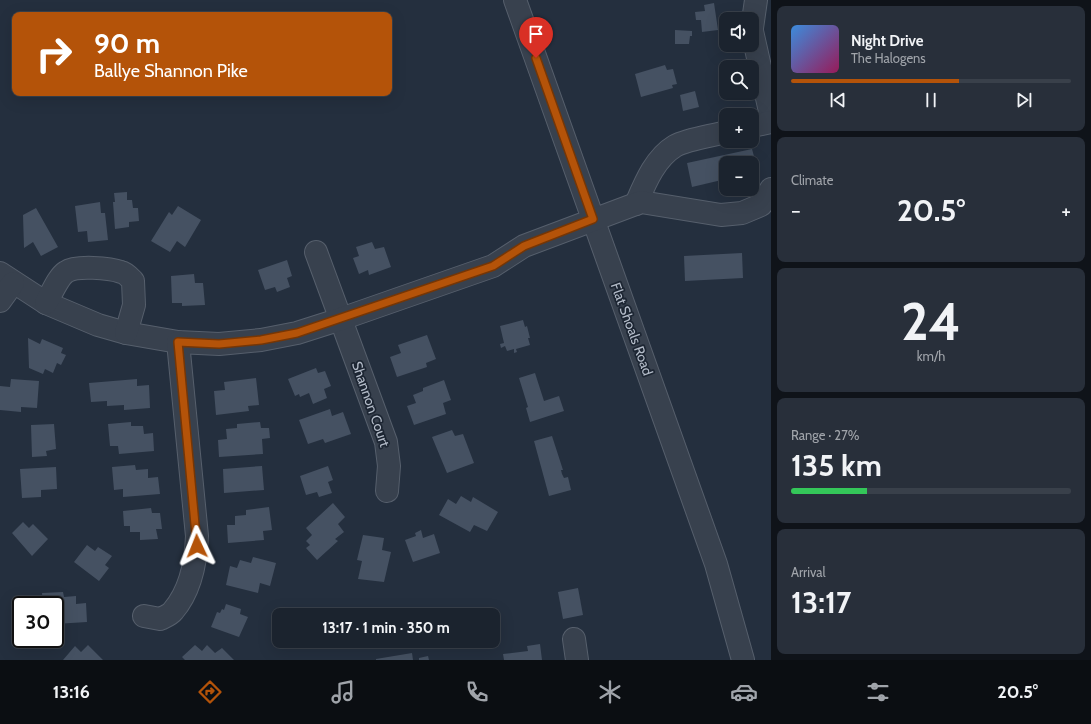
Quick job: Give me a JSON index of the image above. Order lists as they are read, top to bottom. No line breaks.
{"streets":{"street":["Flat Shoals Road","Shannon Court"]},"page":{"map_buttons":["+","−"],"turn":["90 m","Ballye Shannon Pike"],"song":["Night Drive","The Halogens"],"tile":["Climate",["24","km/h"],["Range · 27%","135 km"],["Arrival","13:17"]],"heat":["−","20.5°","+"],"limit":"30","trip":"13:17 · 1 min · 350 m","tabs":["13:16","20.5°"]}}
